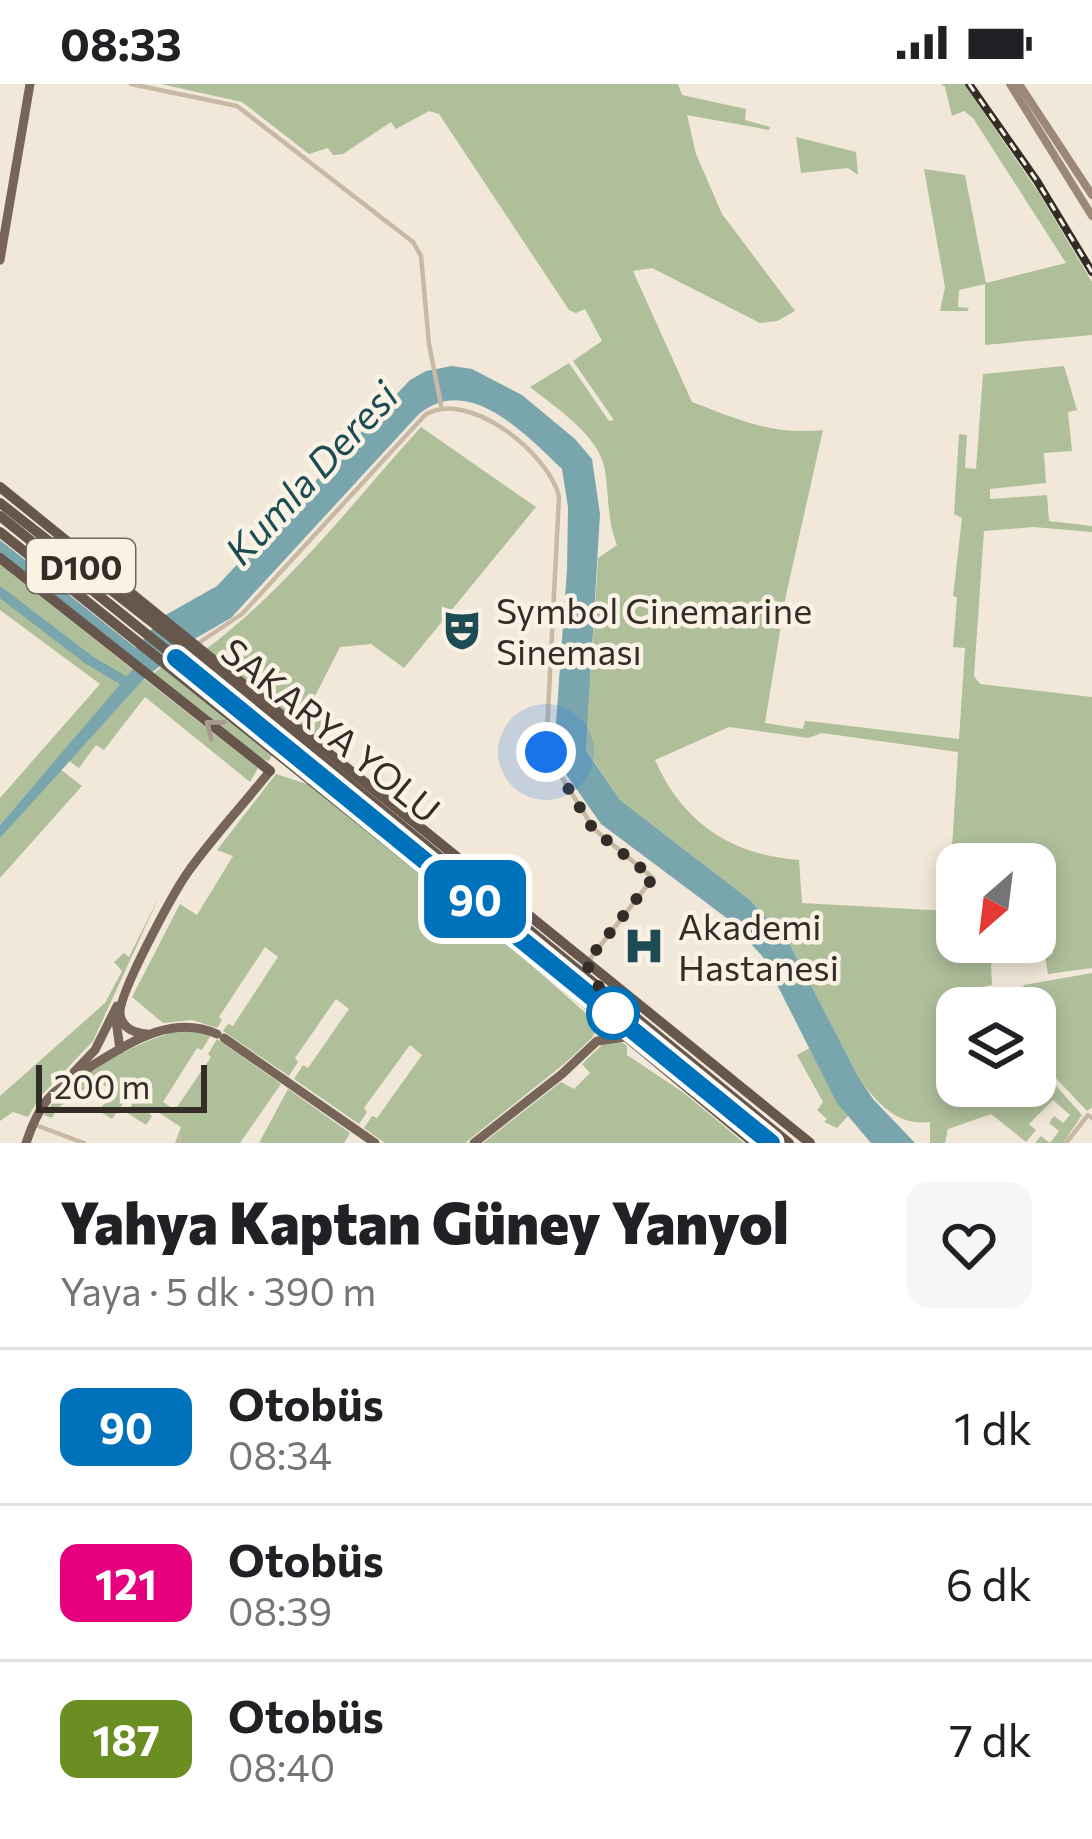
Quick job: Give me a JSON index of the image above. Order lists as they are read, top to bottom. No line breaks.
{"streets":{"highway":["D100","SAKARYA YOLU"]},"crossings":[["D100","SAKARYA YOLU"]],"water":["Kumla Deresi"],"places":{"theatre":["Symbol Cinemarine Sineması"],"hospital":["Akademi Hastanesi"]},"lines":["bus line 90"],"scale_bar":"200 m","north":"bottom left","page":{"status":"08:33","on_map":"90","scale":"200 m","heading":["Yahya Kaptan Güney Yanyol","Yaya · 5 dk · 390 m"],"list":[{"mark":"90","name":"Otobüs","note":"08:34","value":"1 dk"},{"mark":"121","name":"Otobüs","note":"08:39","value":"6 dk"},{"mark":"187","name":"Otobüs","note":"08:40","value":"7 dk"}]}}
